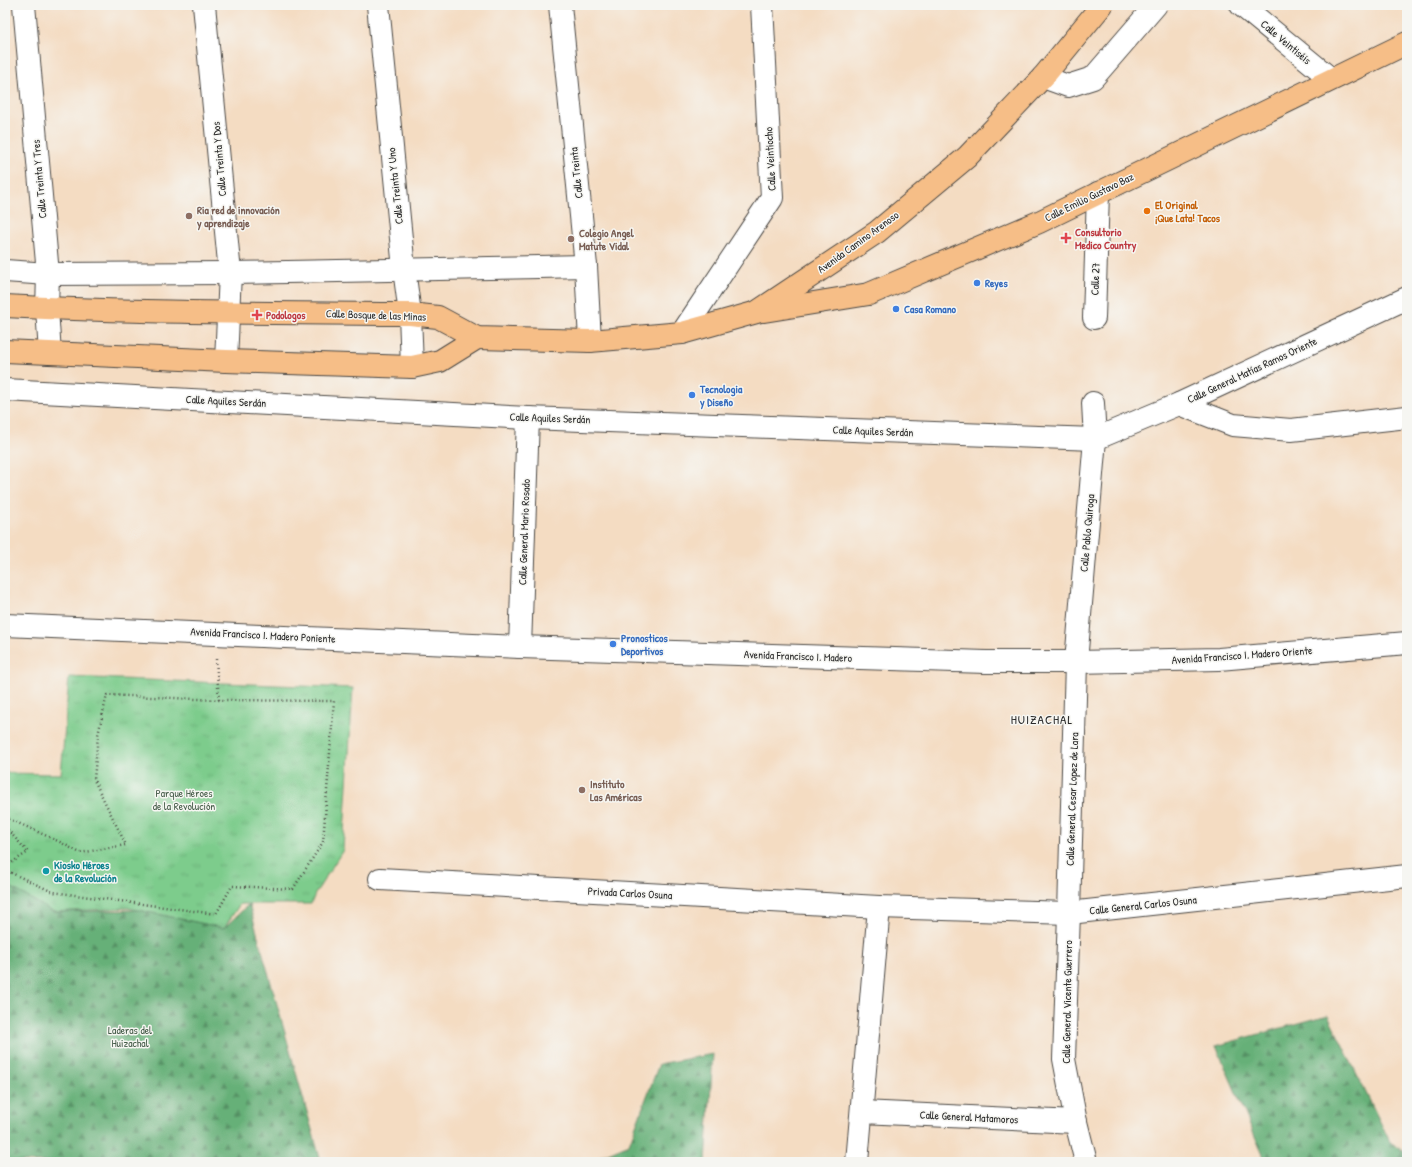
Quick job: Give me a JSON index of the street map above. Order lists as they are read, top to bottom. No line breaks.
{"streets":{"main road":["Calle Emilio Gustavo Baz","Avenida Camino Arenoso","Calle Bosque de las Minas"],"street":["Calle Veintiséis","Calle Treinta Y Dos","Calle Veintiocho","Calle Treinta","Calle Treinta Y Tres","Calle Treinta Y Uno","Calle 27","Calle General Matías Ramos Oriente","Calle Aquiles Serdán","Calle General Mario Rosado","Calle Pablo Quiroga","Avenida Francisco I. Madero Poniente","Avenida Francisco I. Madero Oriente","Avenida Francisco I. Madero","Calle General Cesar Lopez de Lara","Privada Carlos Osuna","Calle General Carlos Osuna","Calle General Vicente Guerrero","Calle General Matamoros"]},"crossings":[["Calle Veintiséis","Calle Emilio Gustavo Baz"],["Calle Treinta Y Dos","Calle Bosque de las Minas"],["Calle Veintiocho","Avenida Camino Arenoso"],["Calle Treinta","Avenida Camino Arenoso"],["Calle Treinta Y Tres","Calle Bosque de las Minas"],["Calle Treinta Y Uno","Calle Bosque de las Minas"],["Calle Emilio Gustavo Baz","Avenida Camino Arenoso"],["Calle Emilio Gustavo Baz","Calle 27"],["Avenida Camino Arenoso","Calle Bosque de las Minas"],["Calle General Matías Ramos Oriente","Calle Aquiles Serdán"],["Calle General Matías Ramos Oriente","Calle Pablo Quiroga"],["Calle Aquiles Serdán","Calle General Mario Rosado"],["Calle Aquiles Serdán","Calle Pablo Quiroga"],["Calle General Mario Rosado","Avenida Francisco I. Madero Poniente"],["Calle General Mario Rosado","Avenida Francisco I. Madero"],["Calle Pablo Quiroga","Avenida Francisco I. Madero Oriente"],["Calle Pablo Quiroga","Avenida Francisco I. Madero"],["Calle Pablo Quiroga","Calle General Cesar Lopez de Lara"],["Avenida Francisco I. Madero Poniente","Avenida Francisco I. Madero"],["Avenida Francisco I. Madero Oriente","Avenida Francisco I. Madero"],["Avenida Francisco I. Madero Oriente","Calle General Cesar Lopez de Lara"],["Avenida Francisco I. Madero","Calle General Cesar Lopez de Lara"],["Calle General Cesar Lopez de Lara","Calle General Carlos Osuna"],["Calle General Cesar Lopez de Lara","Calle General Vicente Guerrero"],["Privada Carlos Osuna","Calle General Carlos Osuna"],["Calle General Carlos Osuna","Calle General Vicente Guerrero"],["Calle General Vicente Guerrero","Calle General Matamoros"]],"districts":["HUIZACHAL"],"parks":["Parque Héroes de la Revolución","Laderas del Huizachal"],"places":{"other":["El Original ¡Que Lata! Tacos","Ria red de innovación y aprendizaje","Colegio Angel Matute Vidal","Reyes","Casa Romano","Tecnologia y Diseño","Pronosticos Deportivos","Instituto Las Américas","Kiosko Héroes de la Revolución"],"health":["Consultorio Medico Country","Podologos"]}}
